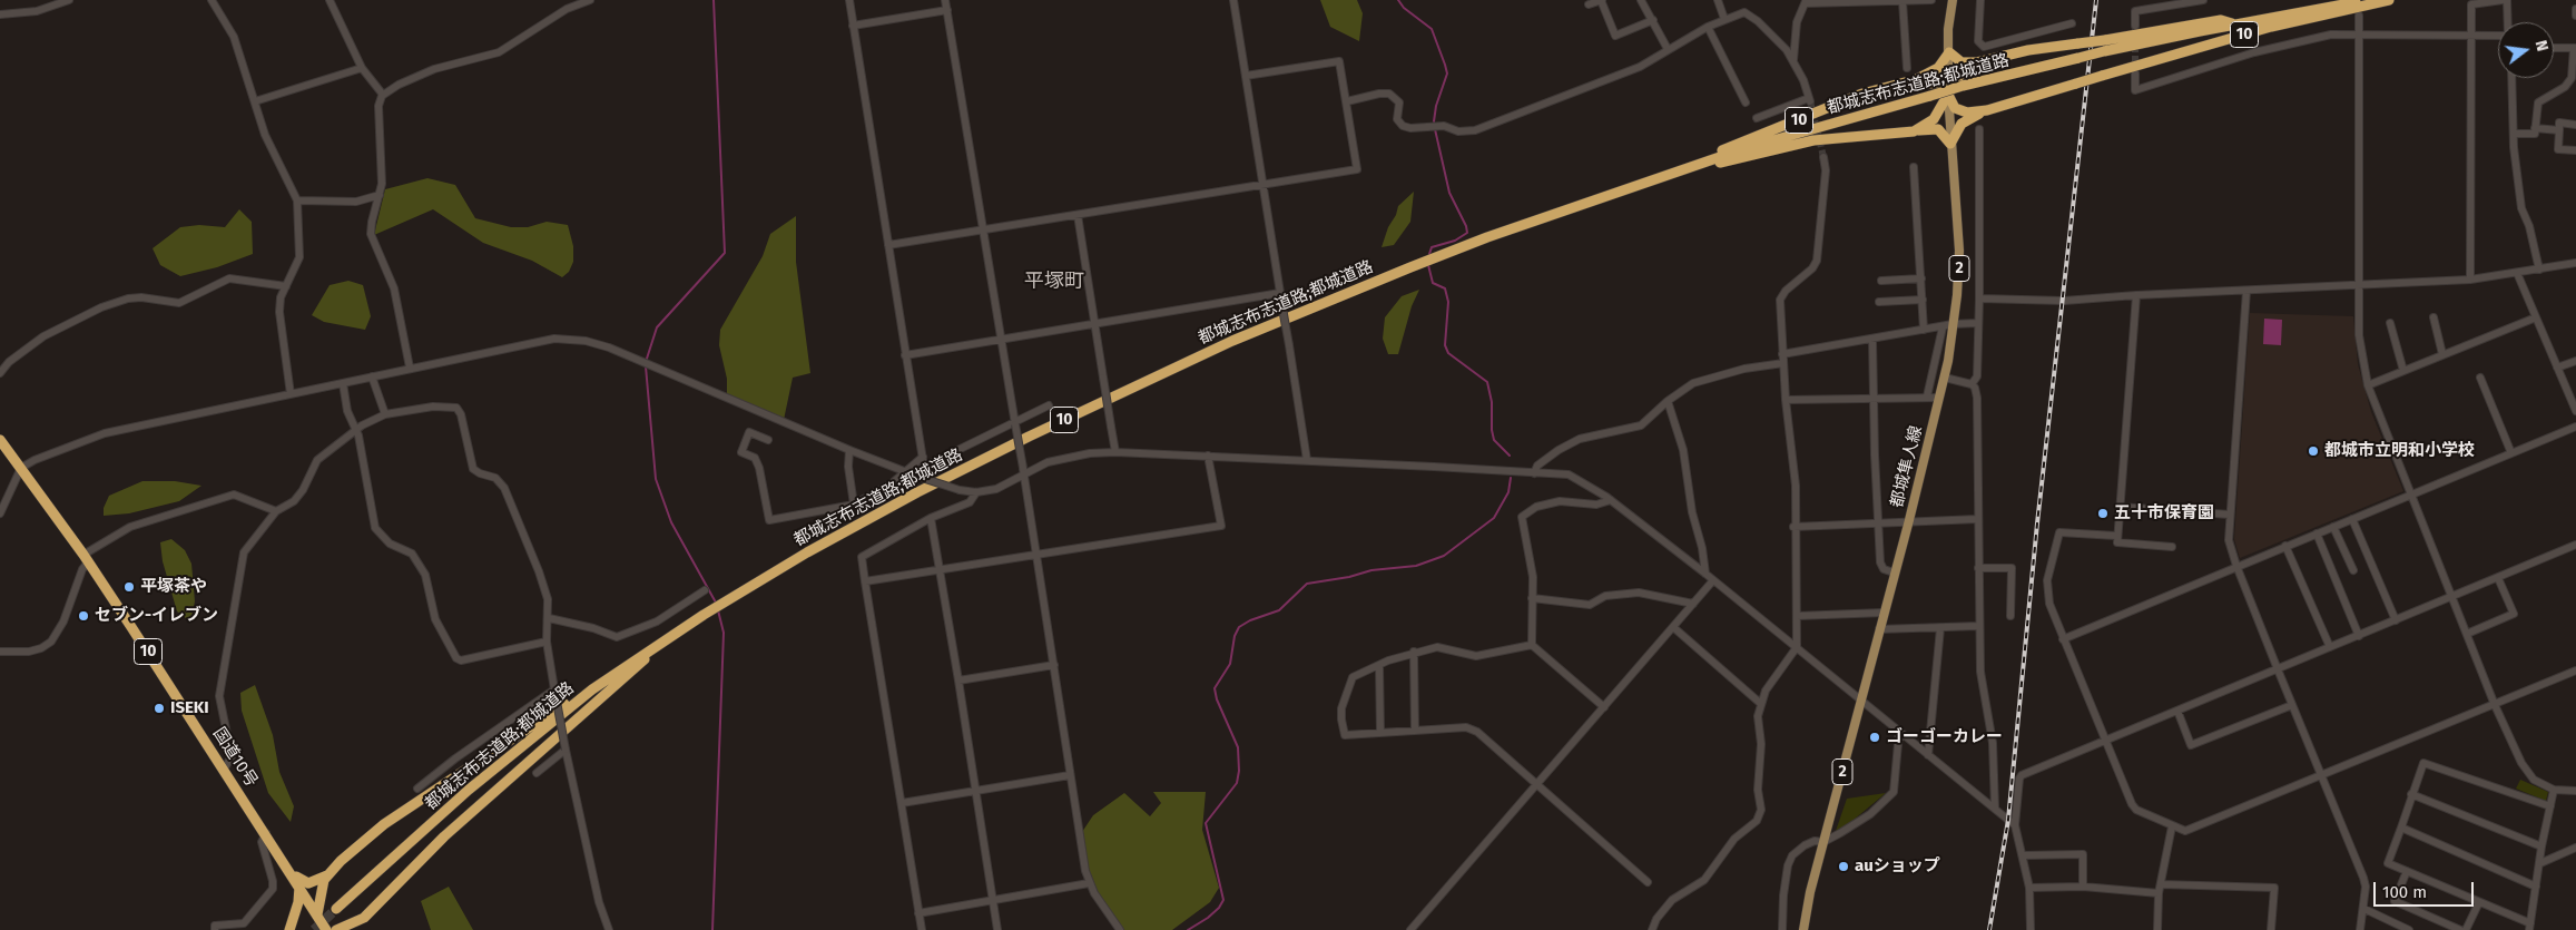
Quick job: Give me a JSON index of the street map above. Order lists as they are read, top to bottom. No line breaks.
{"streets":{"highway":["10","都城志布志道路;都城道路","国道10号"],"main road":["2","都城隼人線"]},"crossings":[["10","都城志布志道路;都城道路"],["10","都城隼人線"]],"districts":["平塚町"],"places":["都城市立明和小学校","五十市保育園","平塚茶や","セブン-イレブン","ISEKI","ゴーゴーカレー","auショップ"],"scale_bar":"100 m","north":"right"}
